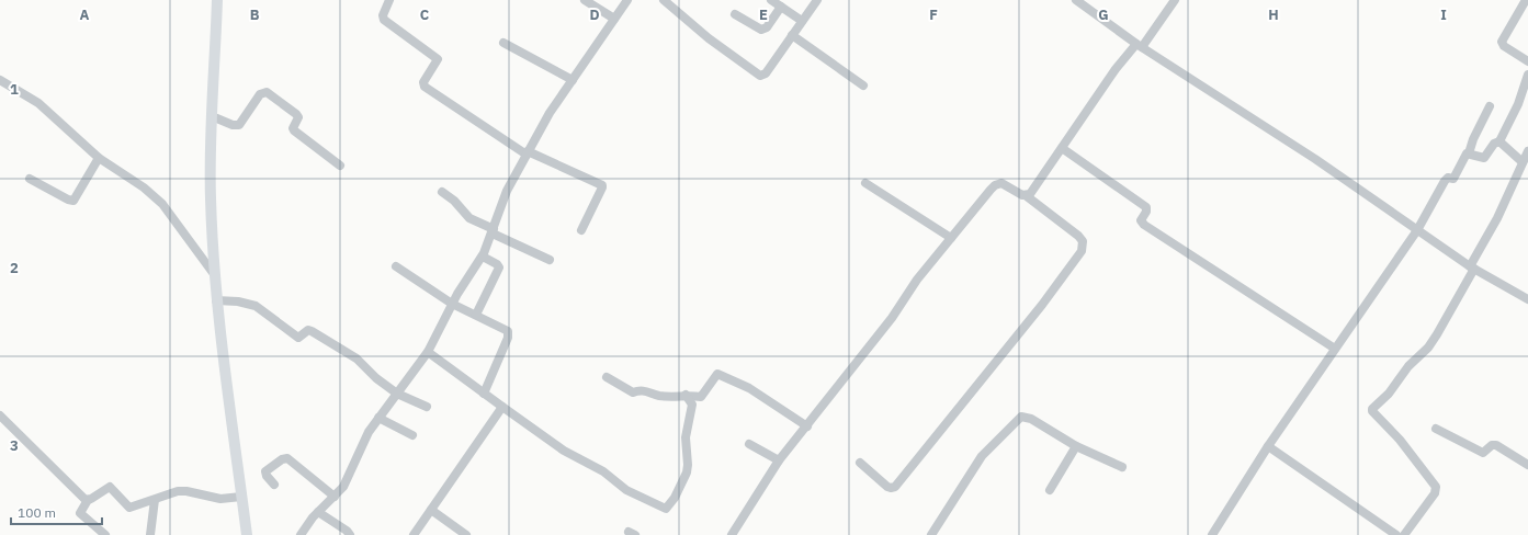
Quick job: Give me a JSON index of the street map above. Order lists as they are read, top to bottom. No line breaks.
{"scale_bar":"100 m","grid":{"columns":["A","B","C","D","E","F","G","H","I"],"rows":["1","2","3"]}}
